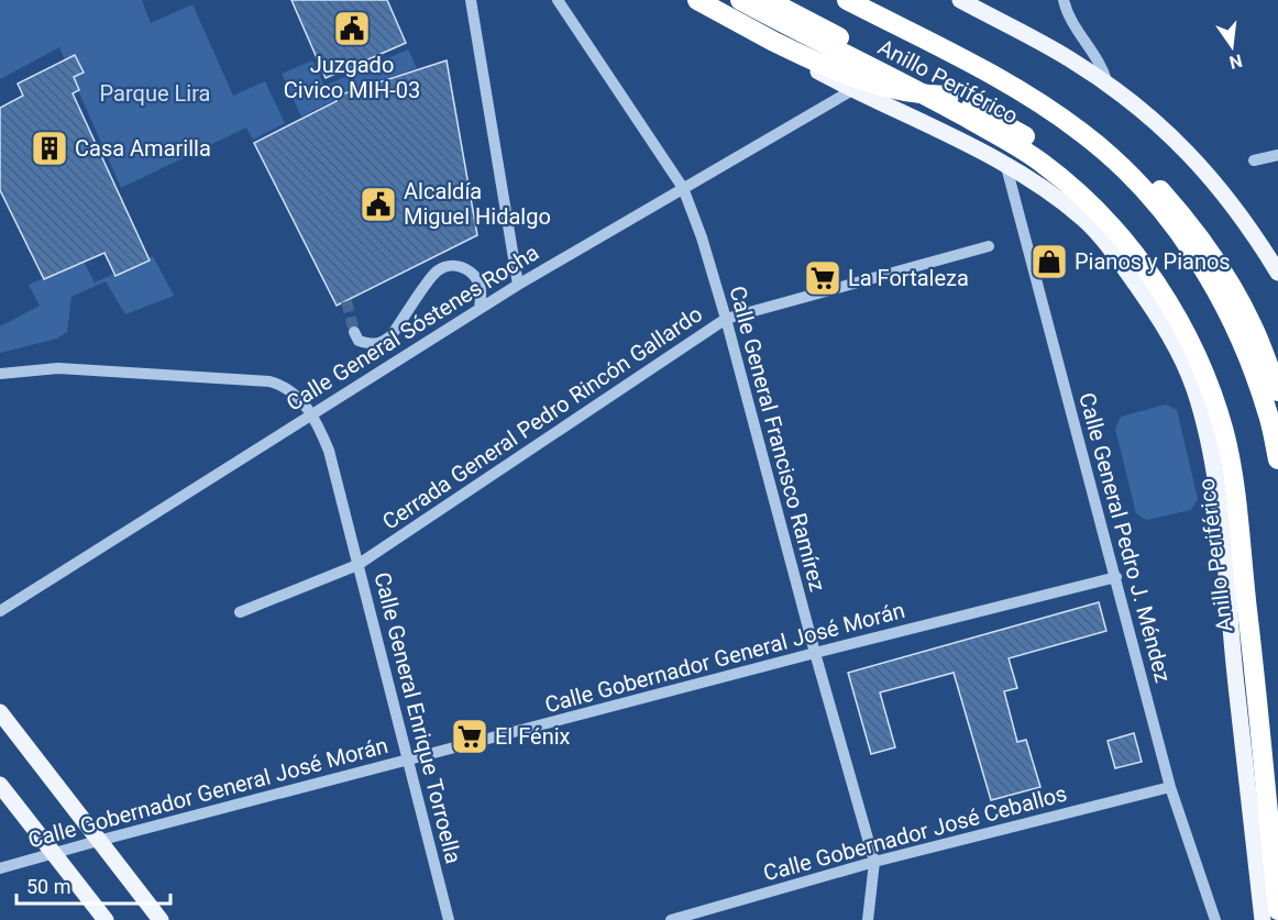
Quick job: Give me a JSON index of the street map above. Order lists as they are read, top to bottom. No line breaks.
{"streets":{"highway":["Anillo Periférico"],"street":["Calle General Sóstenes Rocha","Cerrada General Pedro Rincón Gallardo","Calle General Francisco Ramírez","Calle General Pedro J. Méndez","Calle Gobernador General José Morán","Calle General Enrique Torroella","Calle Gobernador José Ceballos"]},"crossings":[["Calle General Sóstenes Rocha","Calle General Francisco Ramírez"],["Calle General Sóstenes Rocha","Calle General Enrique Torroella"],["Cerrada General Pedro Rincón Gallardo","Calle General Francisco Ramírez"],["Cerrada General Pedro Rincón Gallardo","Calle General Enrique Torroella"],["Calle General Francisco Ramírez","Calle Gobernador General José Morán"],["Calle General Francisco Ramírez","Calle Gobernador José Ceballos"],["Calle General Pedro J. Méndez","Calle Gobernador General José Morán"],["Calle General Pedro J. Méndez","Calle Gobernador José Ceballos"],["Calle Gobernador General José Morán","Calle General Enrique Torroella"]],"parks":["Parque Lira"],"places":{"public building":["Juzgado Civico MIH-03","Alcaldía Miguel Hidalgo"],"building":["Casa Amarilla"],"shop":["Pianos y Pianos"],"supermarket":["La Fortaleza","El Fénix"]},"scale_bar":"50 m","north":"bottom"}
